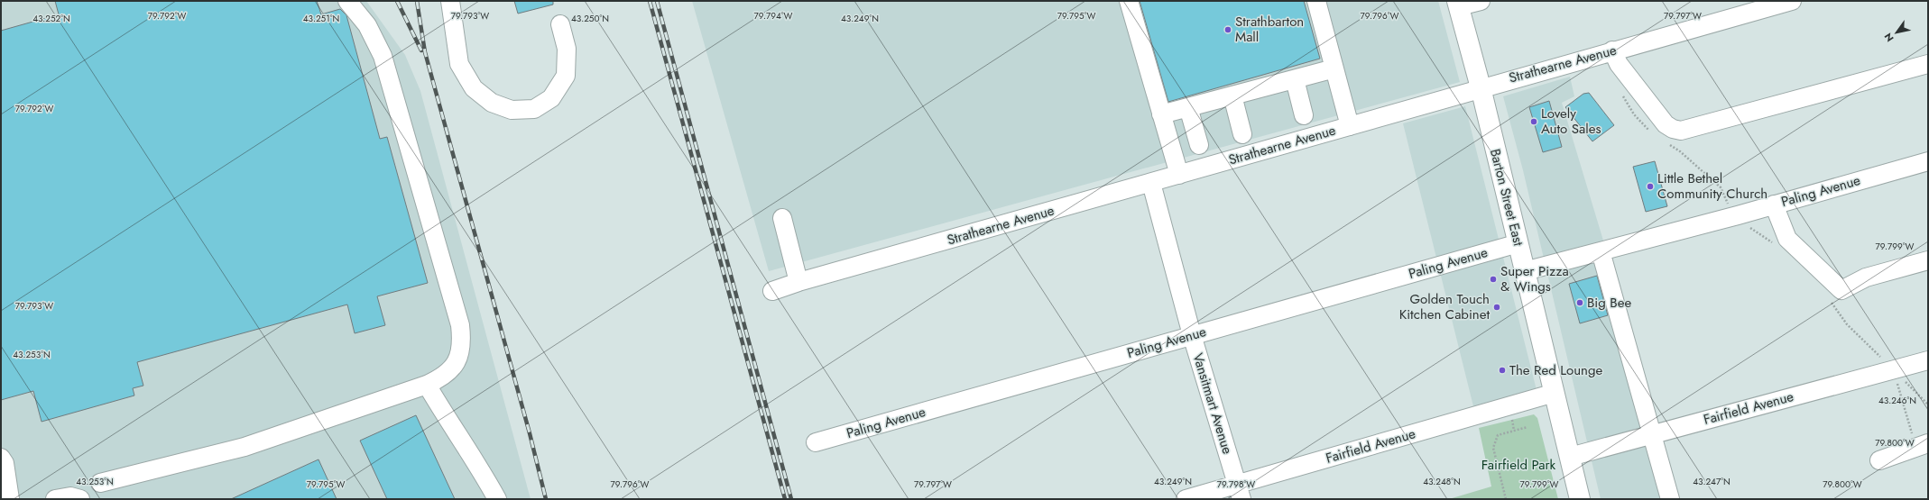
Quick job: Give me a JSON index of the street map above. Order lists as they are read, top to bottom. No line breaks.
{"streets":{"main road":["Barton Street East"],"street":["Strathearne Avenue","Paling Avenue","Vansitmart Avenue","Fairfield Avenue"]},"crossings":[["Strathearne Avenue","Barton Street East"],["Strathearne Avenue","Vansitmart Avenue"],["Paling Avenue","Barton Street East"],["Paling Avenue","Vansitmart Avenue"],["Barton Street East","Fairfield Avenue"],["Vansitmart Avenue","Fairfield Avenue"]],"parks":["Fairfield Park"],"places":["Strathbarton Mall","Lovely Auto Sales","Little Bethel Community Church","Super Pizza & Wings","Big Bee","Golden Touch Kitchen Cabinet","The Red Lounge"],"north":"bottom left","coordinates":["79.792°W","79.793°W","79.794°W","79.795°W","79.796°W","79.797°W","43.252°N","43.251°N","43.250°N","43.249°N","79.799°W","43.253°N","43.246°N","79.800°W","43.248°N","43.247°N","79.798°W"]}
